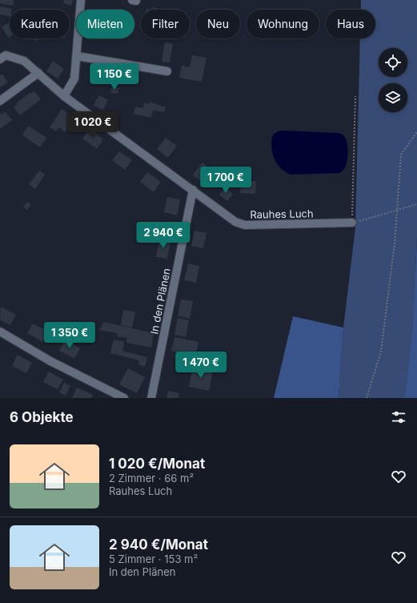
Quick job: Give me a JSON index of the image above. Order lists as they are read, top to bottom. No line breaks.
{"streets":{"street":["Rauhes Luch","In den Plänen"]},"crossings":[["Rauhes Luch","In den Plänen"]],"page":{"chip":["Kaufen","Mieten","Filter","Neu","Wohnung","Haus"],"price":["1 150 €","1 020 €","1 700 €","2 940 €","1 350 €","1 470 €"],"heading":"6 Objekte","list":[{"name":"1 020 €/Monat","note":"2 Zimmer · 66 m² · Rauhes Luch"},{"name":"2 940 €/Monat","note":"5 Zimmer · 153 m² · In den Plänen"}]}}
